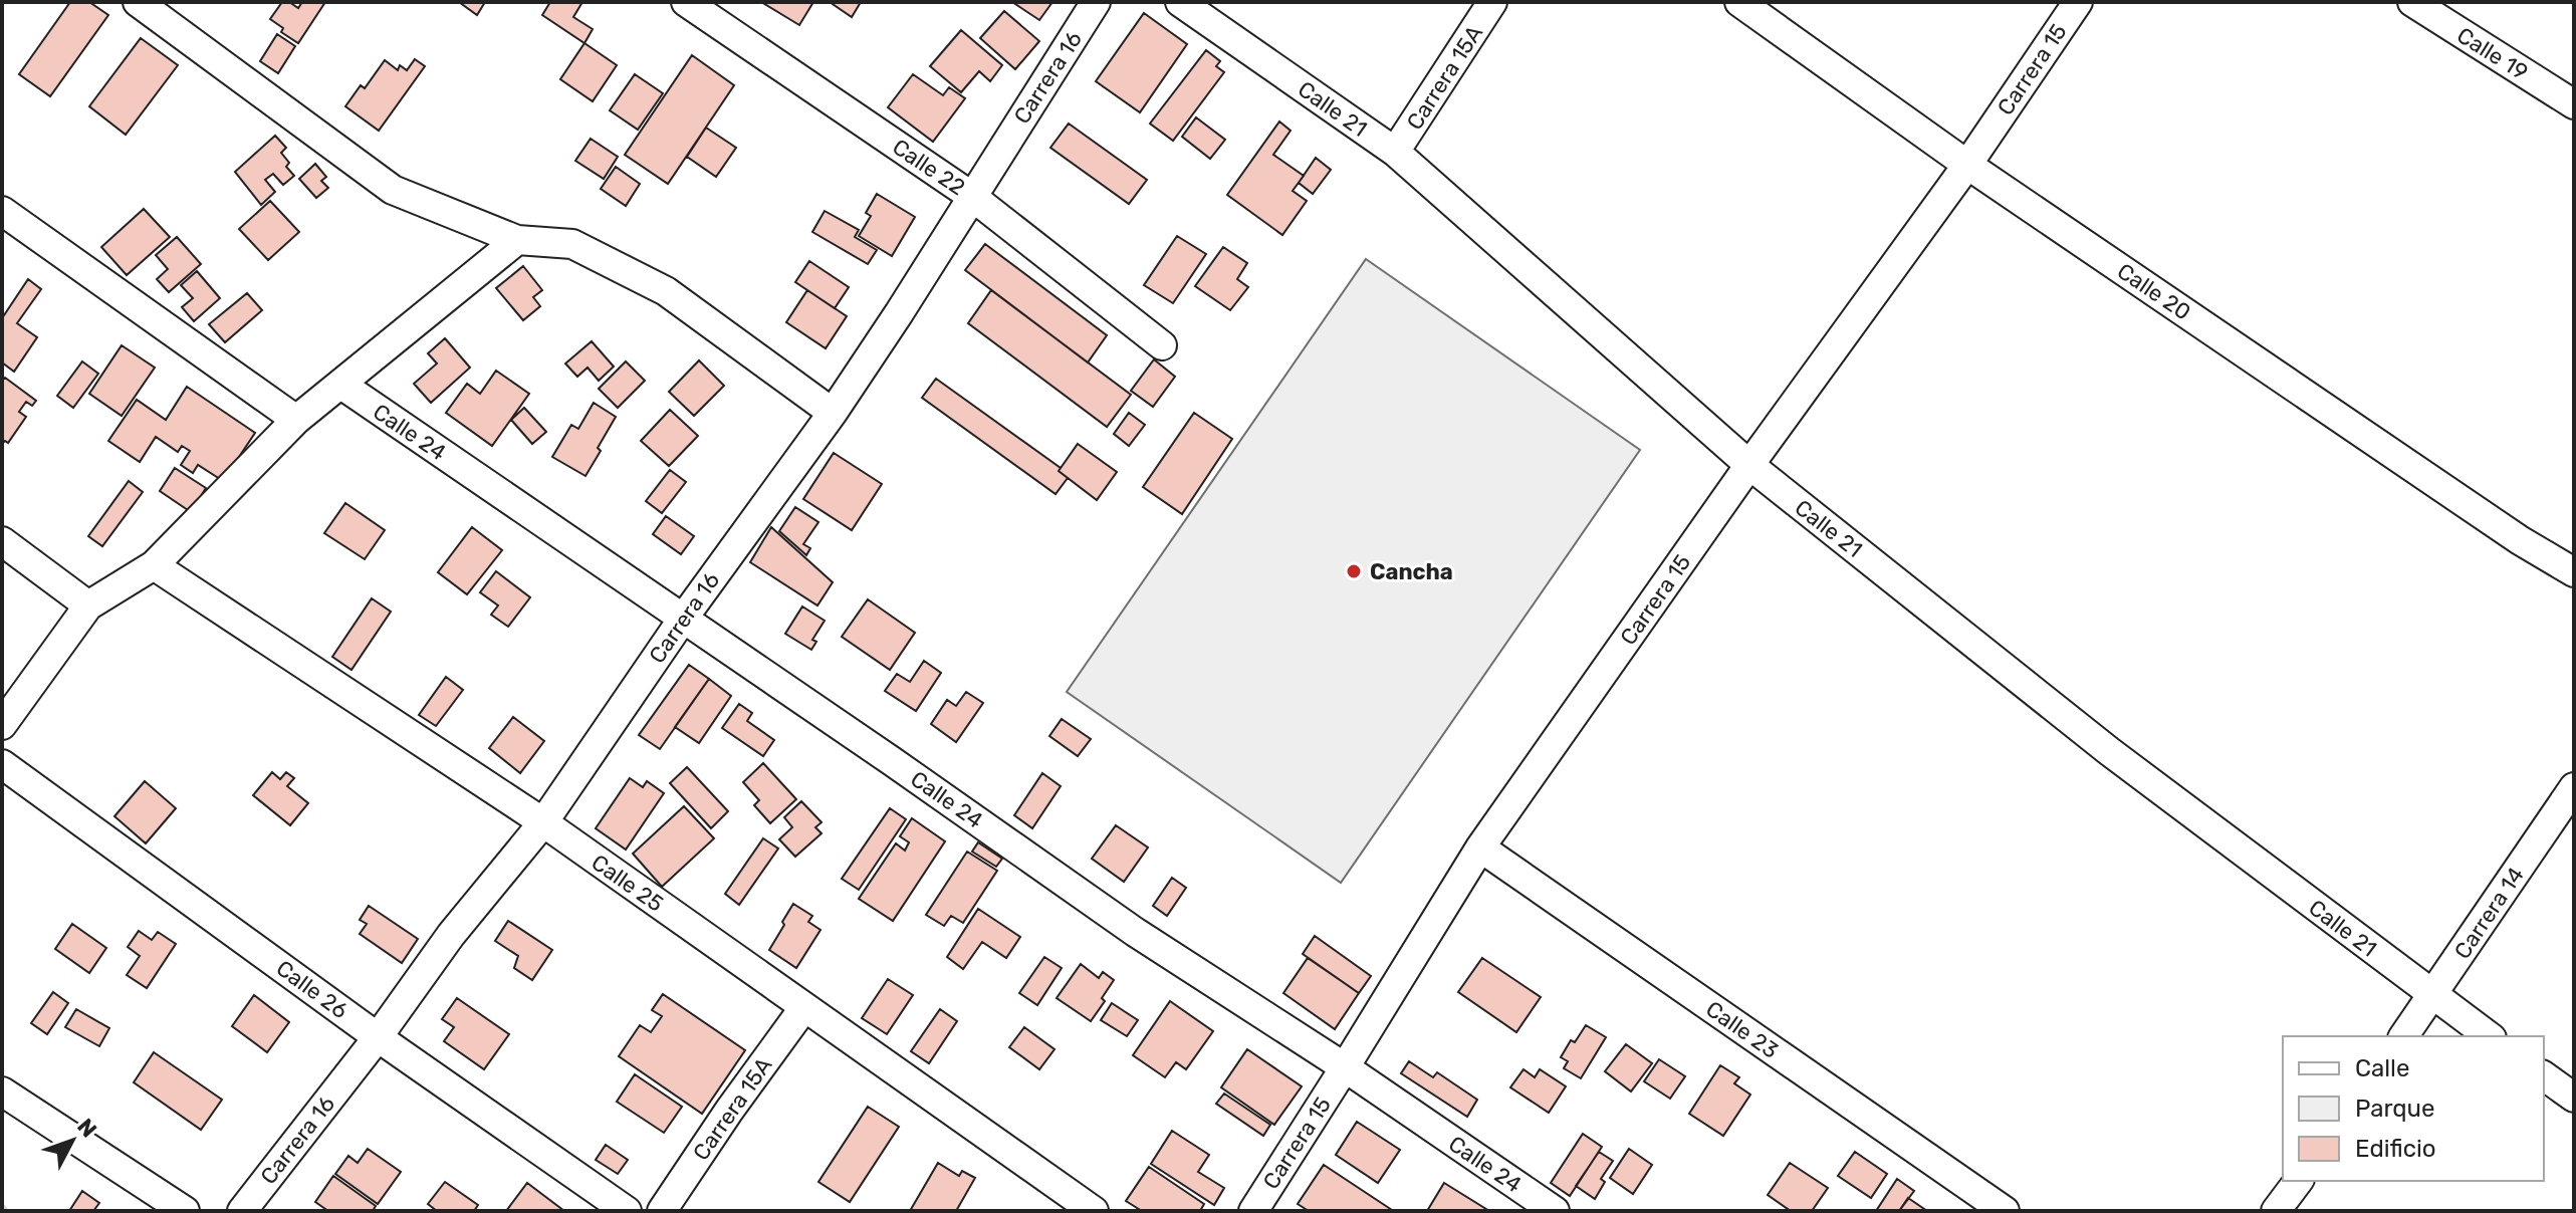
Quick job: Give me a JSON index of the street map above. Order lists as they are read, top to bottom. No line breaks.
{"streets":{"street":["Calle 19","Carrera 15","Carrera 16","Carrera 15A","Calle 21","Calle 22","Calle 20","Calle 24","Calle 25","Carrera 14","Calle 26","Calle 23"]},"crossings":[["Carrera 15","Calle 21"],["Carrera 15","Calle 20"],["Carrera 15","Calle 24"],["Carrera 15","Calle 23"],["Carrera 16","Calle 22"],["Carrera 16","Calle 24"],["Carrera 16","Calle 25"],["Carrera 16","Calle 26"],["Carrera 15A","Calle 21"],["Carrera 15A","Calle 25"],["Calle 21","Carrera 14"]],"places":["Cancha"],"legend":["Calle","Parque","Edificio"],"north":"top right"}
